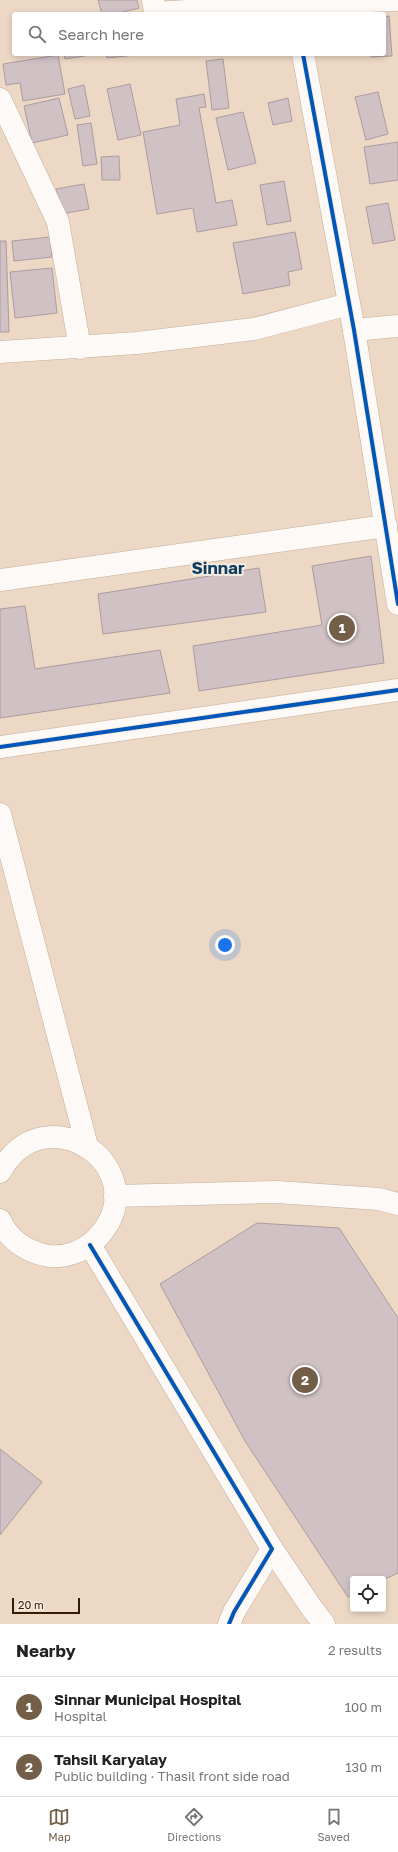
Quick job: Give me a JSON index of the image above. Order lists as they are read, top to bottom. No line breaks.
{"districts":["Sinnar"],"scale_bar":"20 m","page":{"search":"Search here","pins":["1","2"],"scale":"20 m","heading":["Nearby","2 results"],"list":[{"mark":"1","name":"Sinnar Municipal Hospital","note":"Hospital","value":"100 m"},{"mark":"2","name":"Tahsil Karyalay","note":"Public building · Thasil front side road","value":"130 m"}],"nav":["Map","Directions","Saved"]}}
